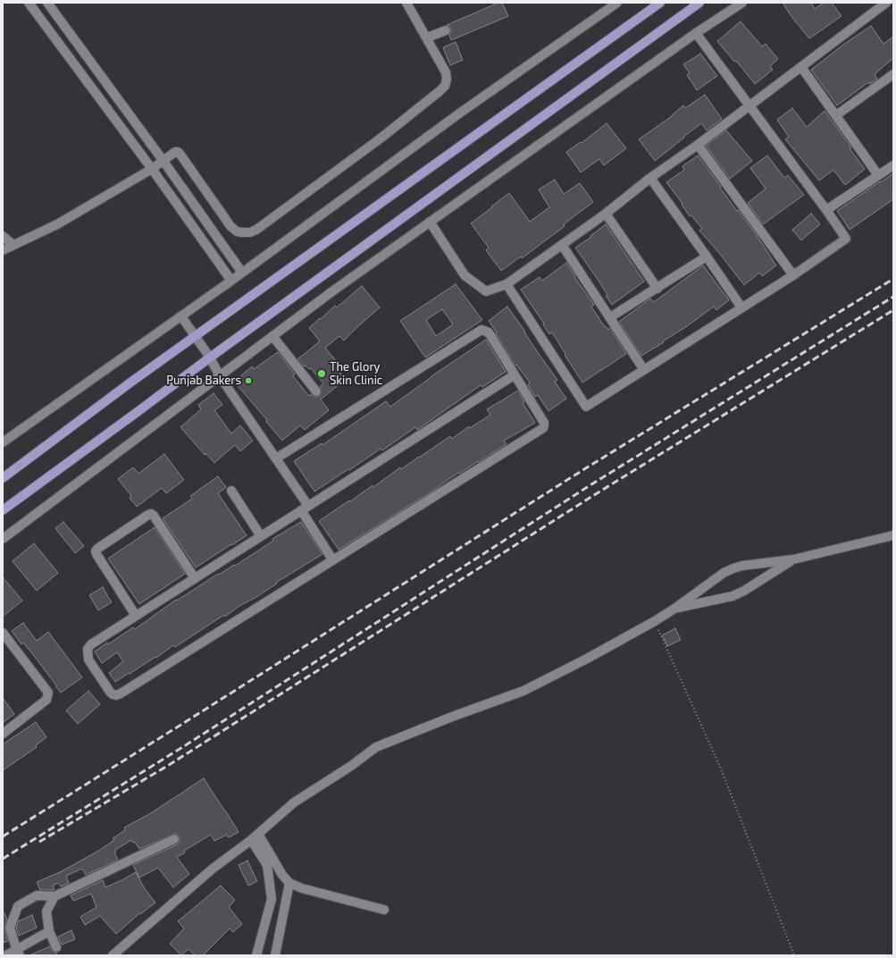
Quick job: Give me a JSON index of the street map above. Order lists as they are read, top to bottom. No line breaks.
{"places":["The Glory Skin Clinic","Punjab Bakers"]}
